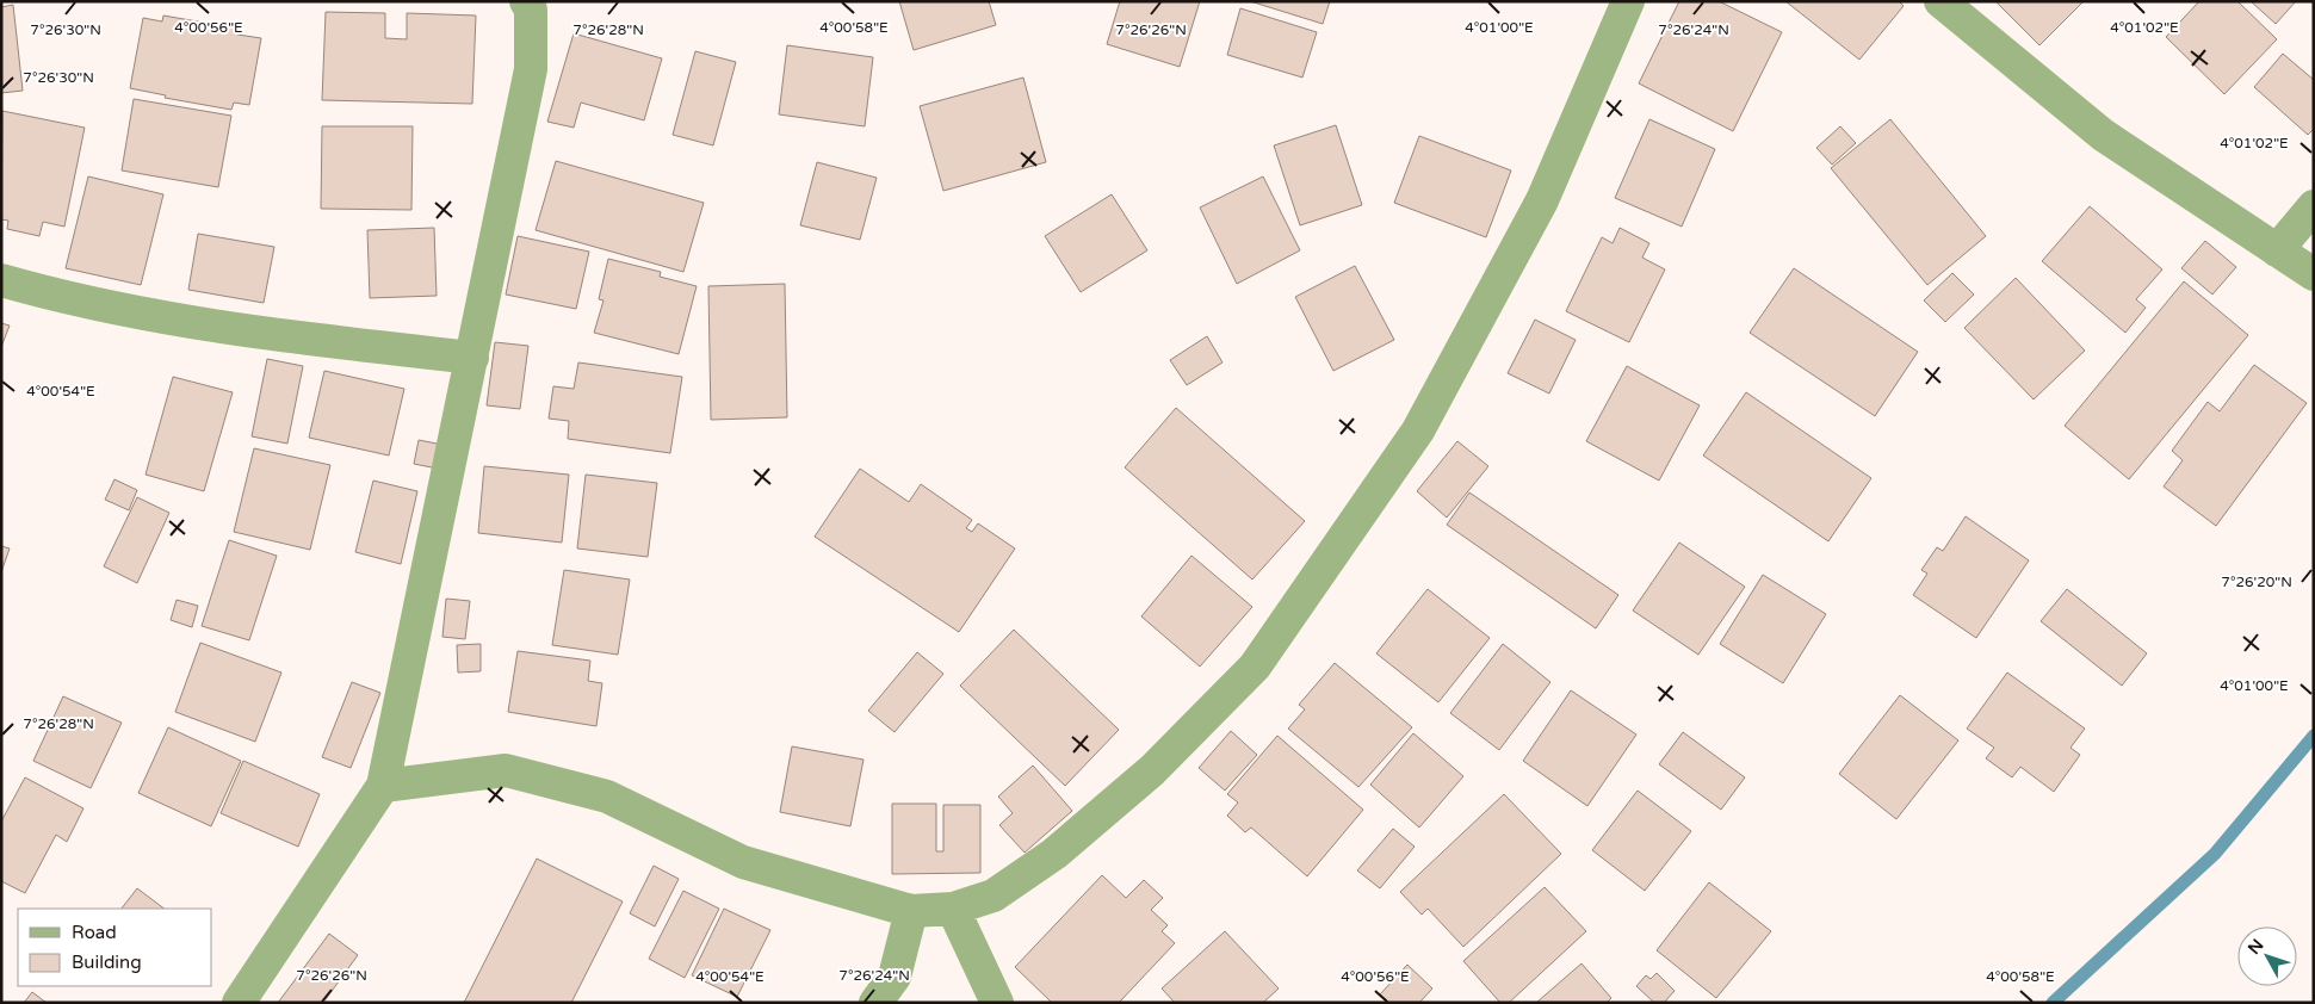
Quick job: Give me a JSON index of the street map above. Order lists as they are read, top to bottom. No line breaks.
{"legend":["Road","Building"],"north":"top left","coordinates":["4°01'02\"E","4°00'56\"E","4°00'58\"E","4°01'00\"E","7°26'30\"N","7°26'28\"N","7°26'26\"N","7°26'24\"N","4°00'54\"E","7°26'20\"N"]}
